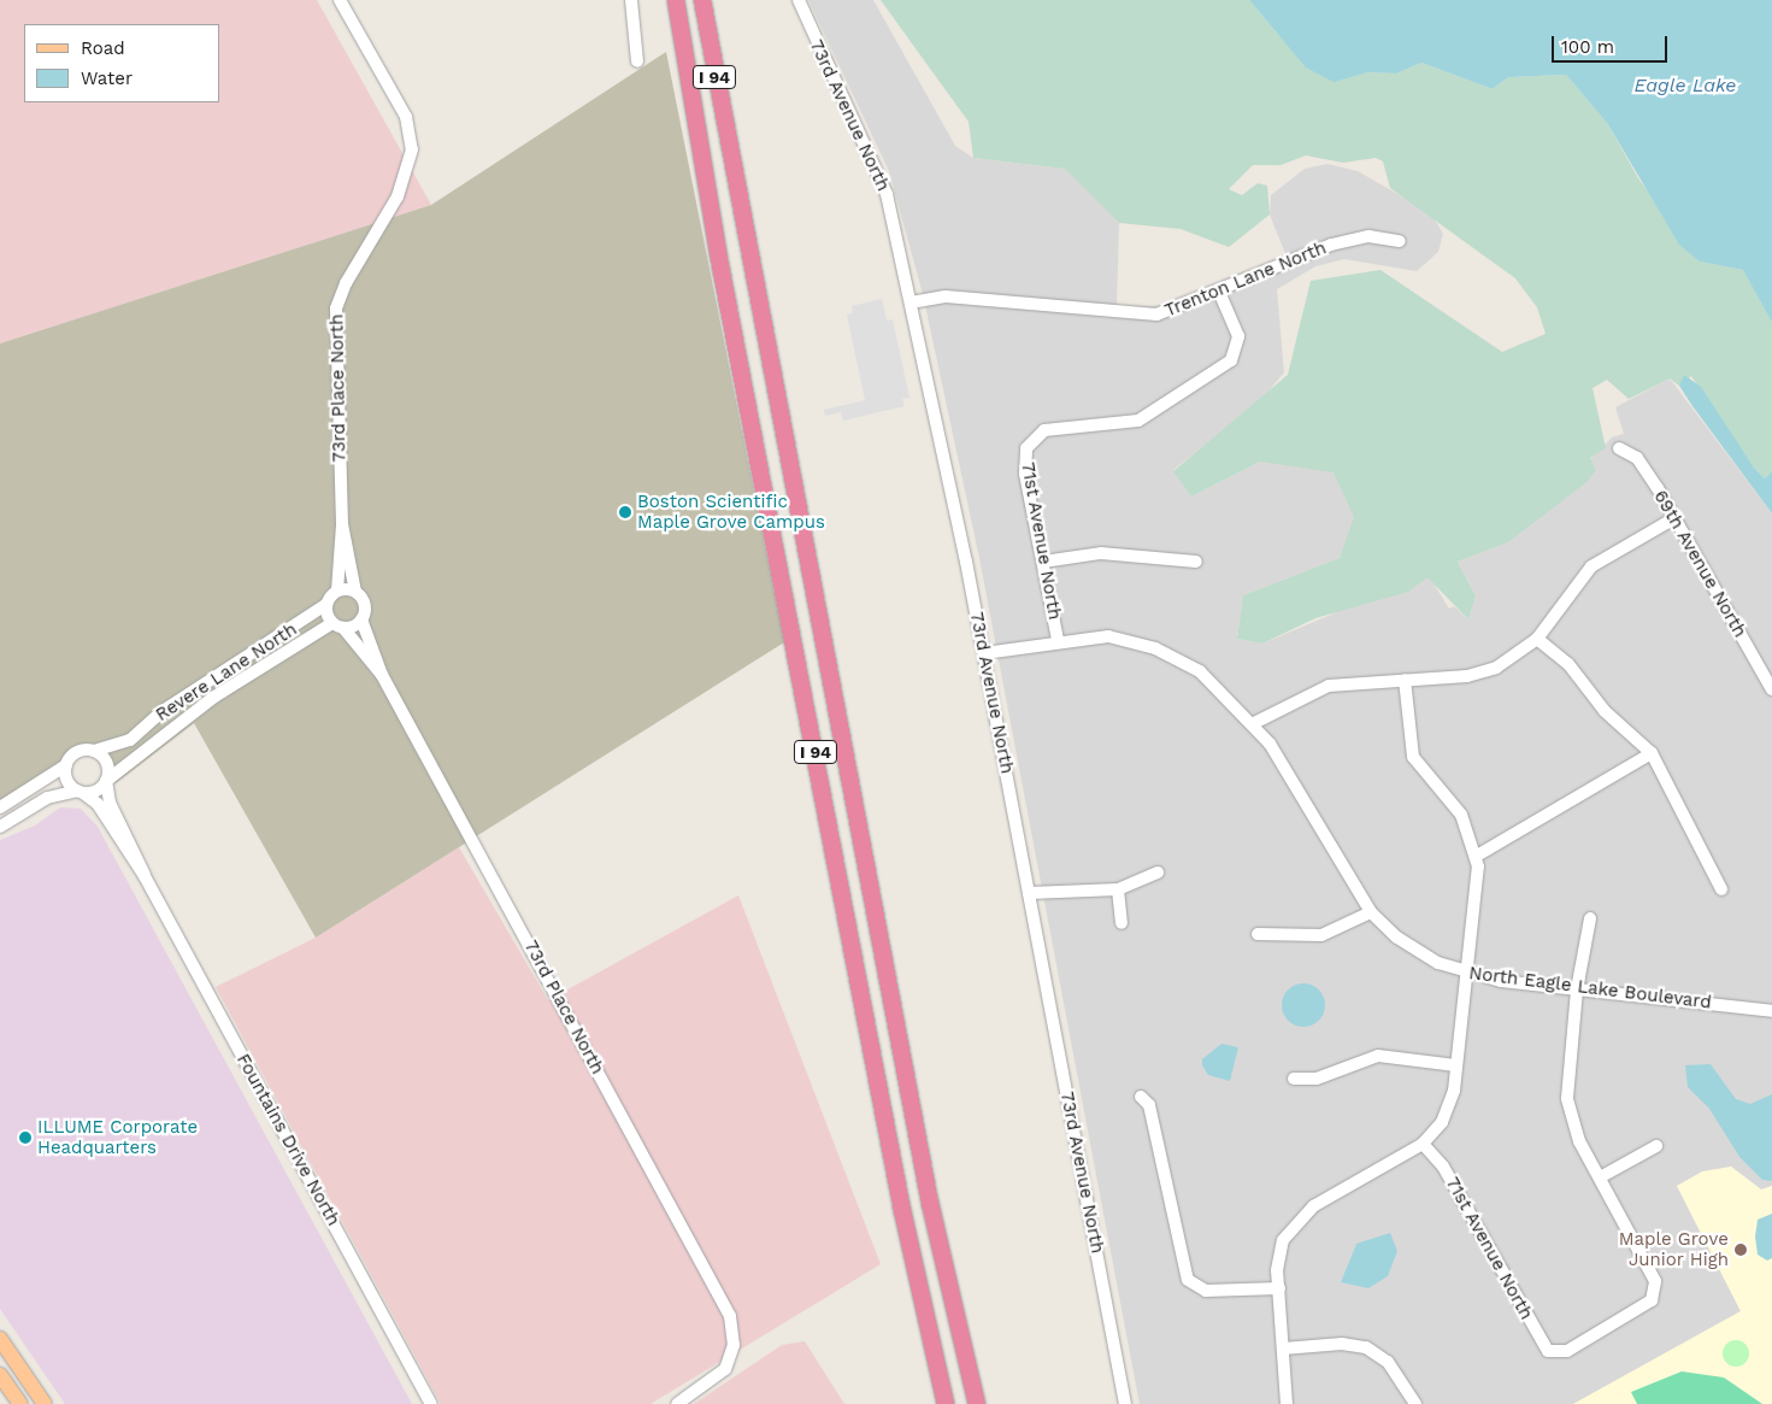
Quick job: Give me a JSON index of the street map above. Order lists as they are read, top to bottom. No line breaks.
{"streets":{"highway":["I 94"],"street":["73rd Avenue North","Trenton Lane North","73rd Place North","71st Avenue North","69th Avenue North","Revere Lane North","North Eagle Lake Boulevard","Fountains Drive North"]},"crossings":[["73rd Avenue North","Trenton Lane North"],["73rd Avenue North","North Eagle Lake Boulevard"],["Trenton Lane North","71st Avenue North"],["73rd Place North","Revere Lane North"],["71st Avenue North","North Eagle Lake Boulevard"],["Revere Lane North","Fountains Drive North"]],"water":["Eagle Lake"],"places":["Boston Scientific Maple Grove Campus","ILLUME Corporate Headquarters","Maple Grove Junior High"],"legend":["Road","Water"],"scale_bar":"100 m"}
